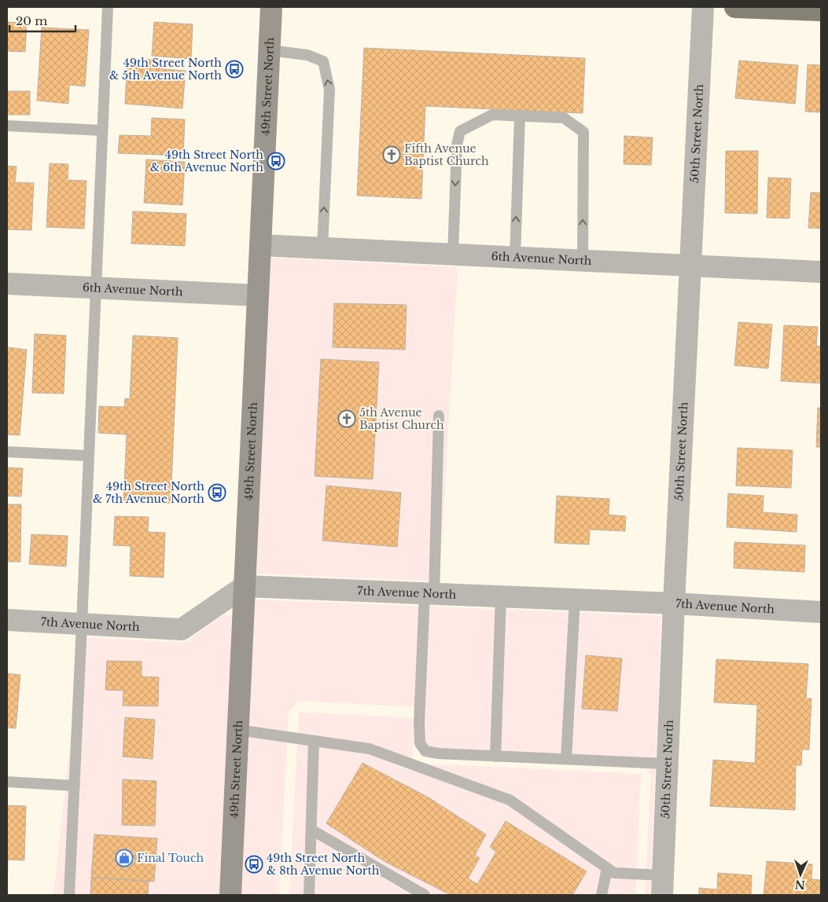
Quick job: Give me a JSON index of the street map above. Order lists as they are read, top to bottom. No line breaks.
{"streets":{"main road":["49th Street North"],"street":["50th Street North","6th Avenue North","7th Avenue North"]},"crossings":[["49th Street North","6th Avenue North"],["49th Street North","7th Avenue North"],["50th Street North","6th Avenue North"],["50th Street North","7th Avenue North"]],"places":{"bus stop":["49th Street North & 5th Avenue North","49th Street North & 6th Avenue North","49th Street North & 7th Avenue North","49th Street North & 8th Avenue North"],"church":["Fifth Avenue Baptist Church","5th Avenue Baptist Church"],"shop":["Final Touch"]},"scale_bar":"20 m","north":"bottom"}
